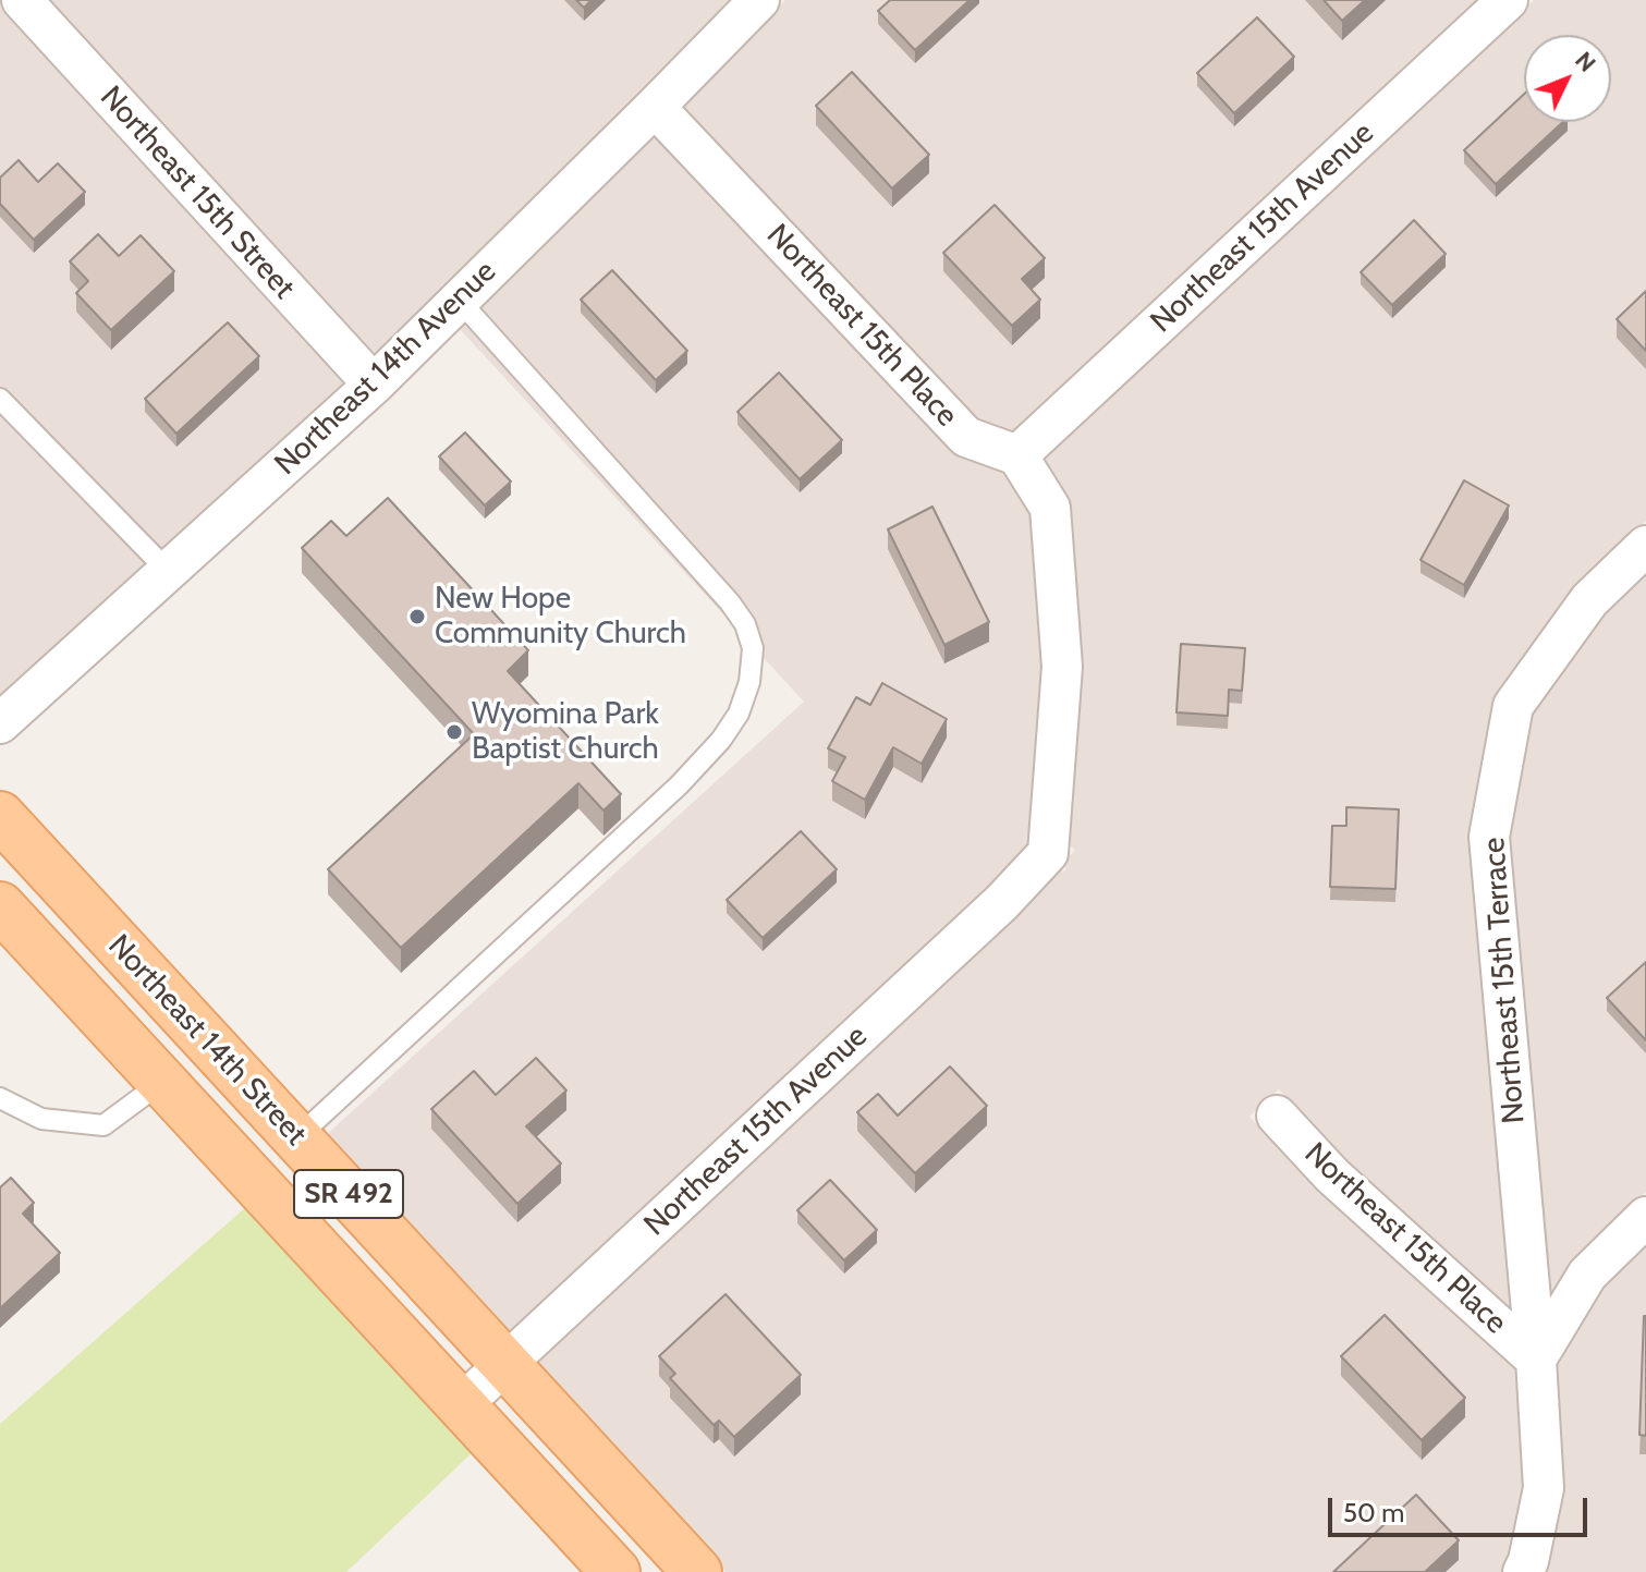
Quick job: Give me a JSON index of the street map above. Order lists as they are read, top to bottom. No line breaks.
{"streets":{"main road":["Northeast 14th Street","SR 492"],"street":["Northeast 15th Street","Northeast 15th Avenue","Northeast 15th Place","Northeast 14th Avenue","Northeast 15th Terrace"]},"crossings":[["Northeast 15th Street","Northeast 14th Avenue"],["Northeast 15th Avenue","Northeast 15th Place"],["Northeast 15th Avenue","Northeast 14th Street"],["Northeast 15th Place","Northeast 14th Avenue"],["Northeast 15th Place","Northeast 15th Terrace"]],"places":["New Hope Community Church","Wyomina Park Baptist Church"],"scale_bar":"50 m","north":"top right"}
